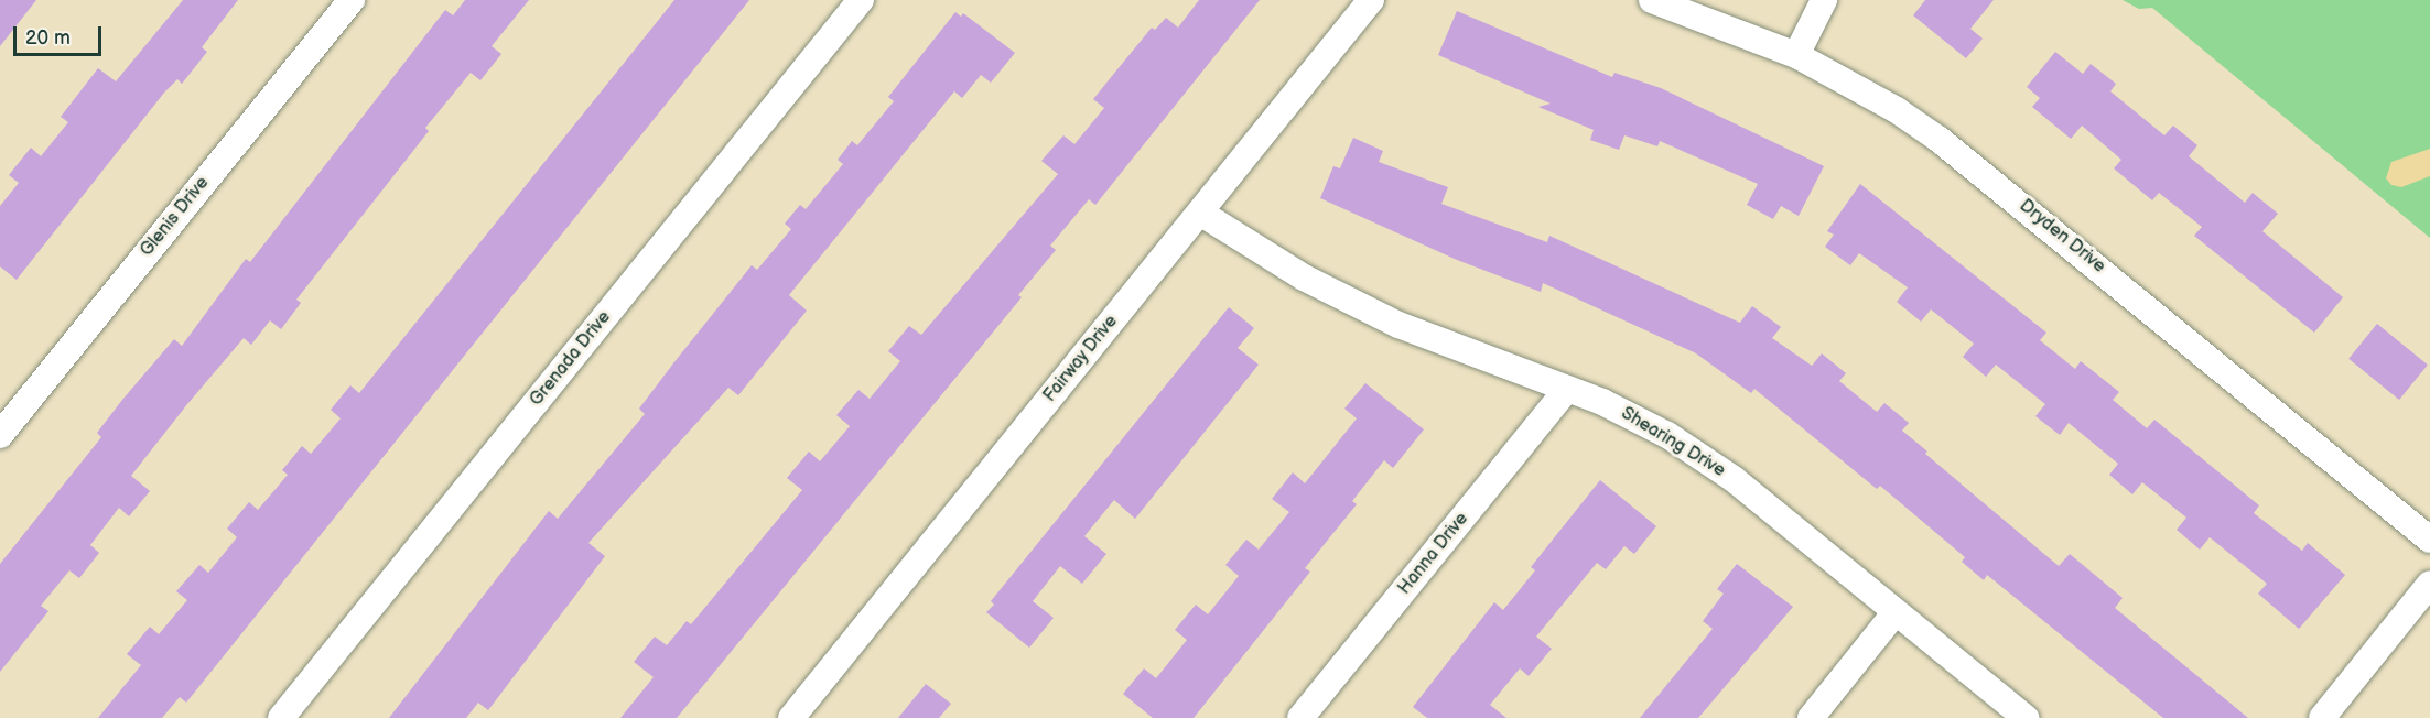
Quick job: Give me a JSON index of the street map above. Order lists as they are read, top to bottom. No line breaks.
{"streets":{"street":["Glenis Drive","Dryden Drive","Grenada Drive","Fairway Drive","Shearing Drive","Hanna Drive"]},"crossings":[["Fairway Drive","Shearing Drive"],["Shearing Drive","Hanna Drive"]],"scale_bar":"20 m"}
